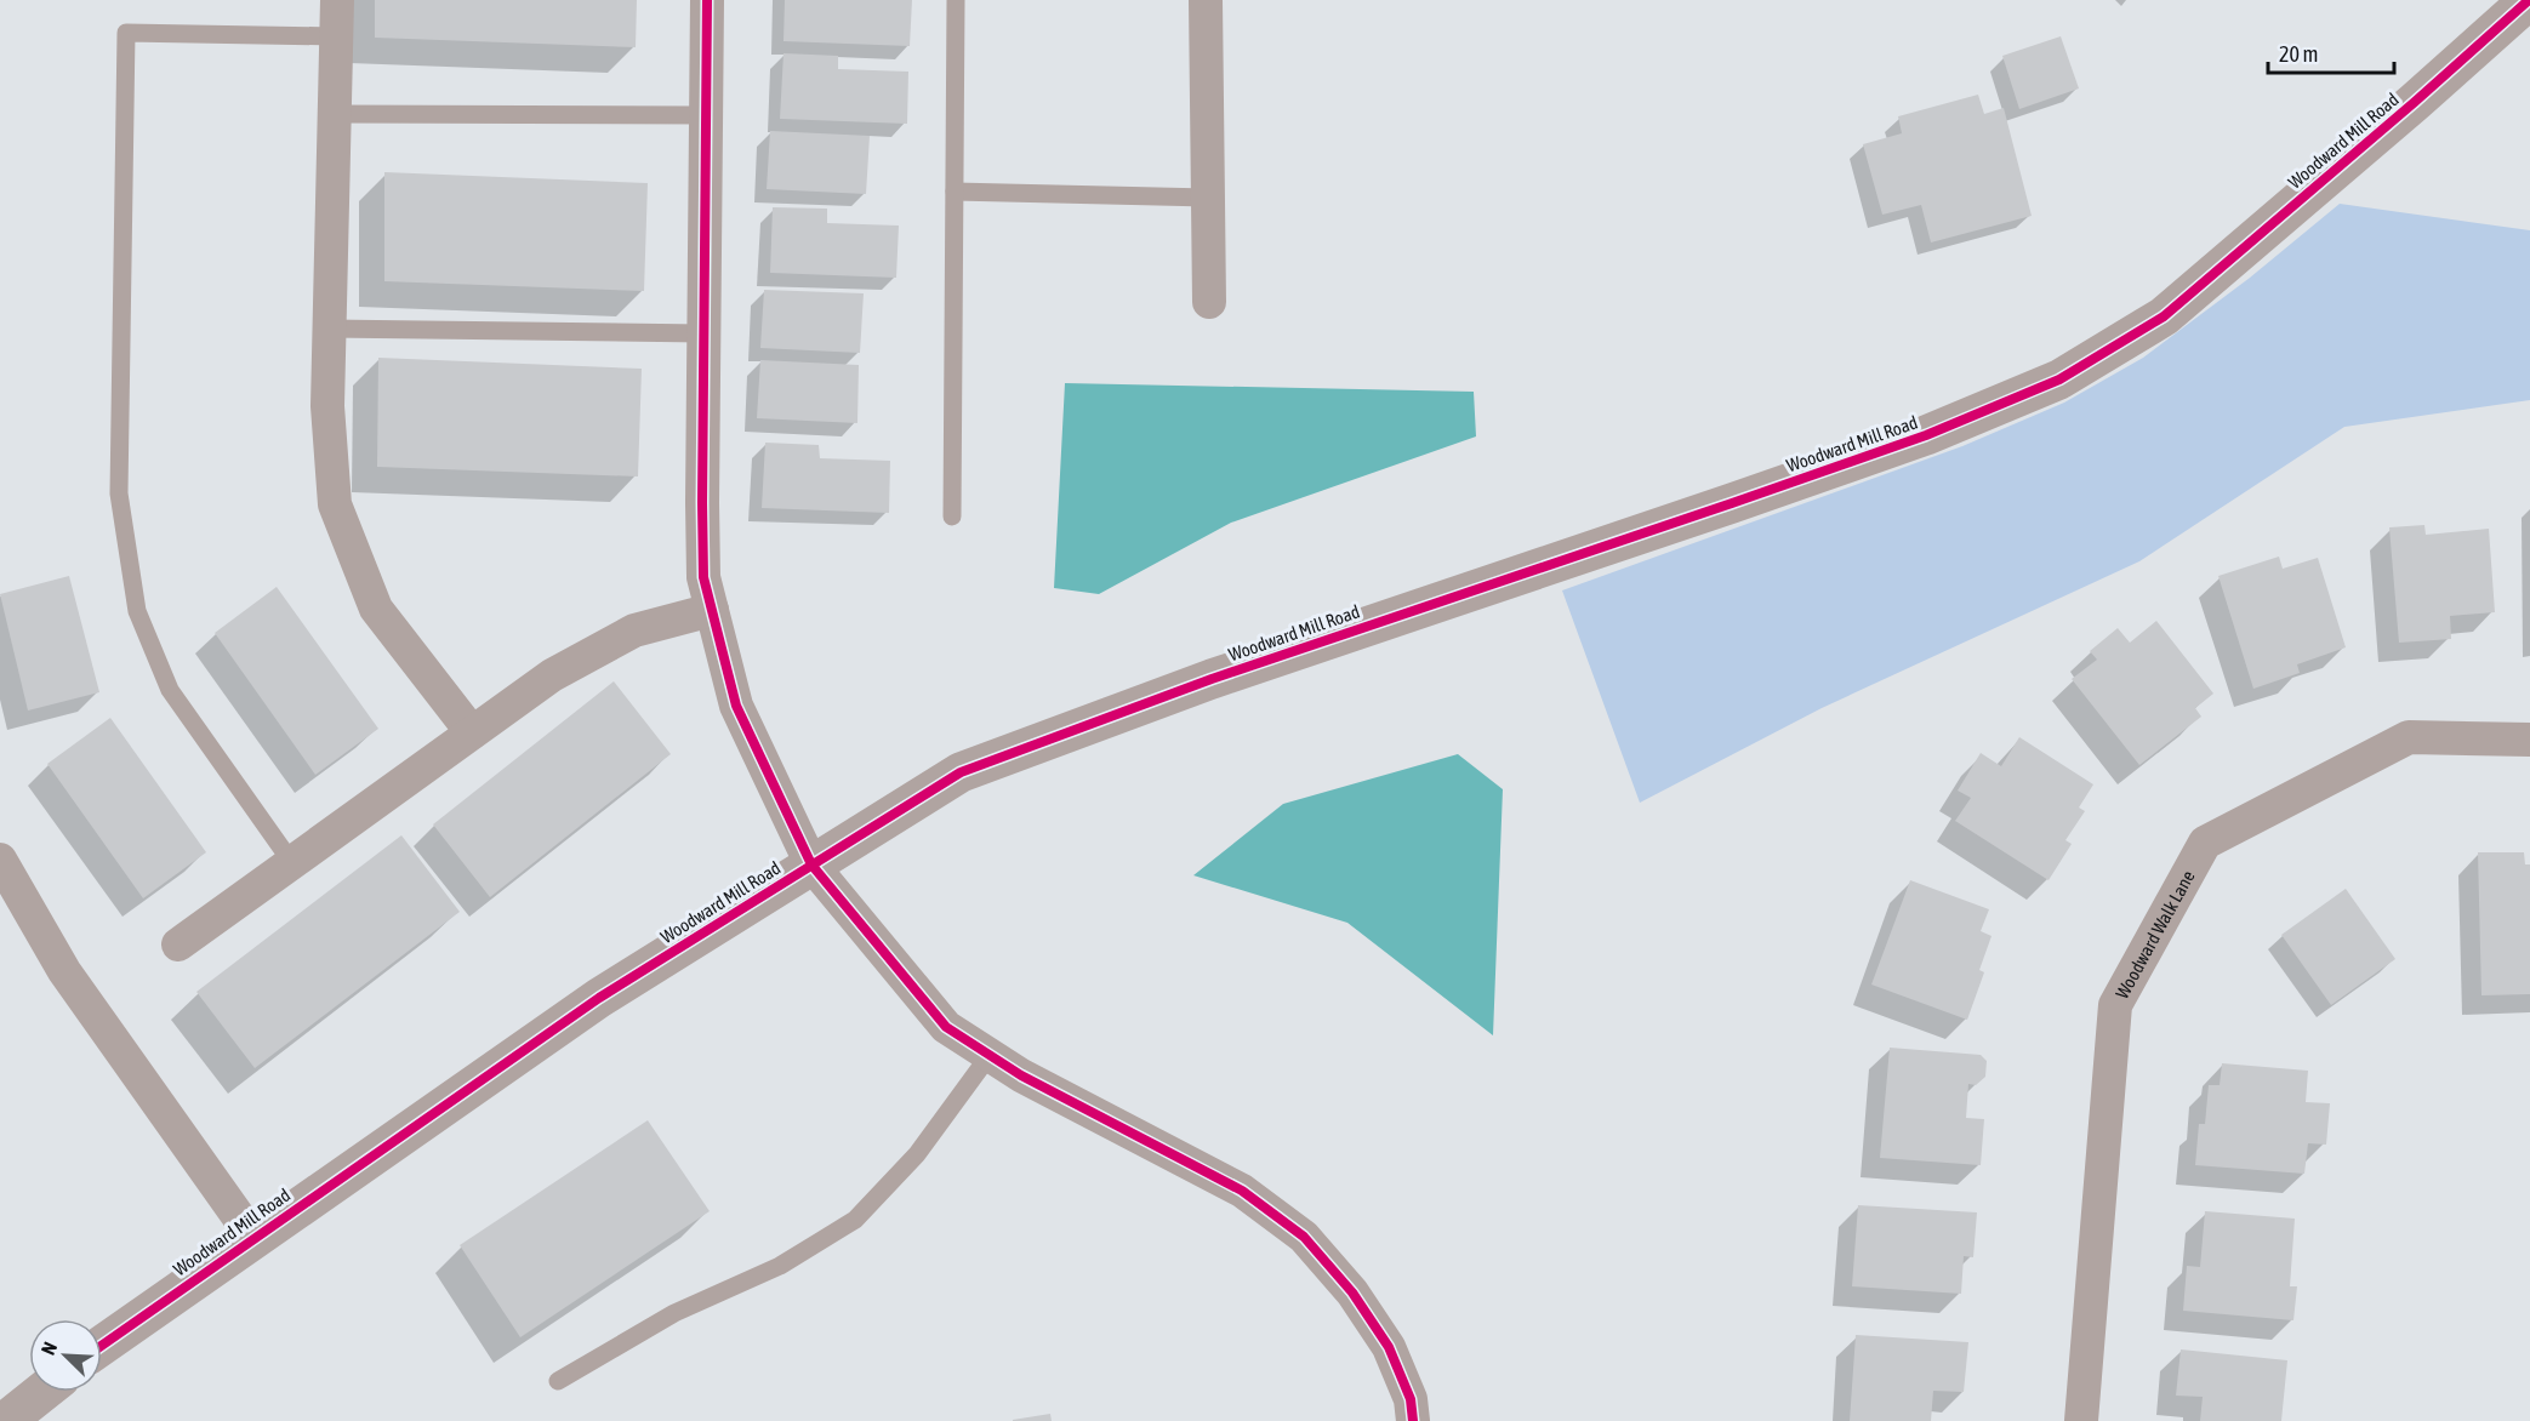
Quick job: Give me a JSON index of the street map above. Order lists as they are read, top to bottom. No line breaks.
{"streets":{"street":["Woodward Mill Road","Woodward Walk Lane"]},"scale_bar":"20 m","north":"top left"}
